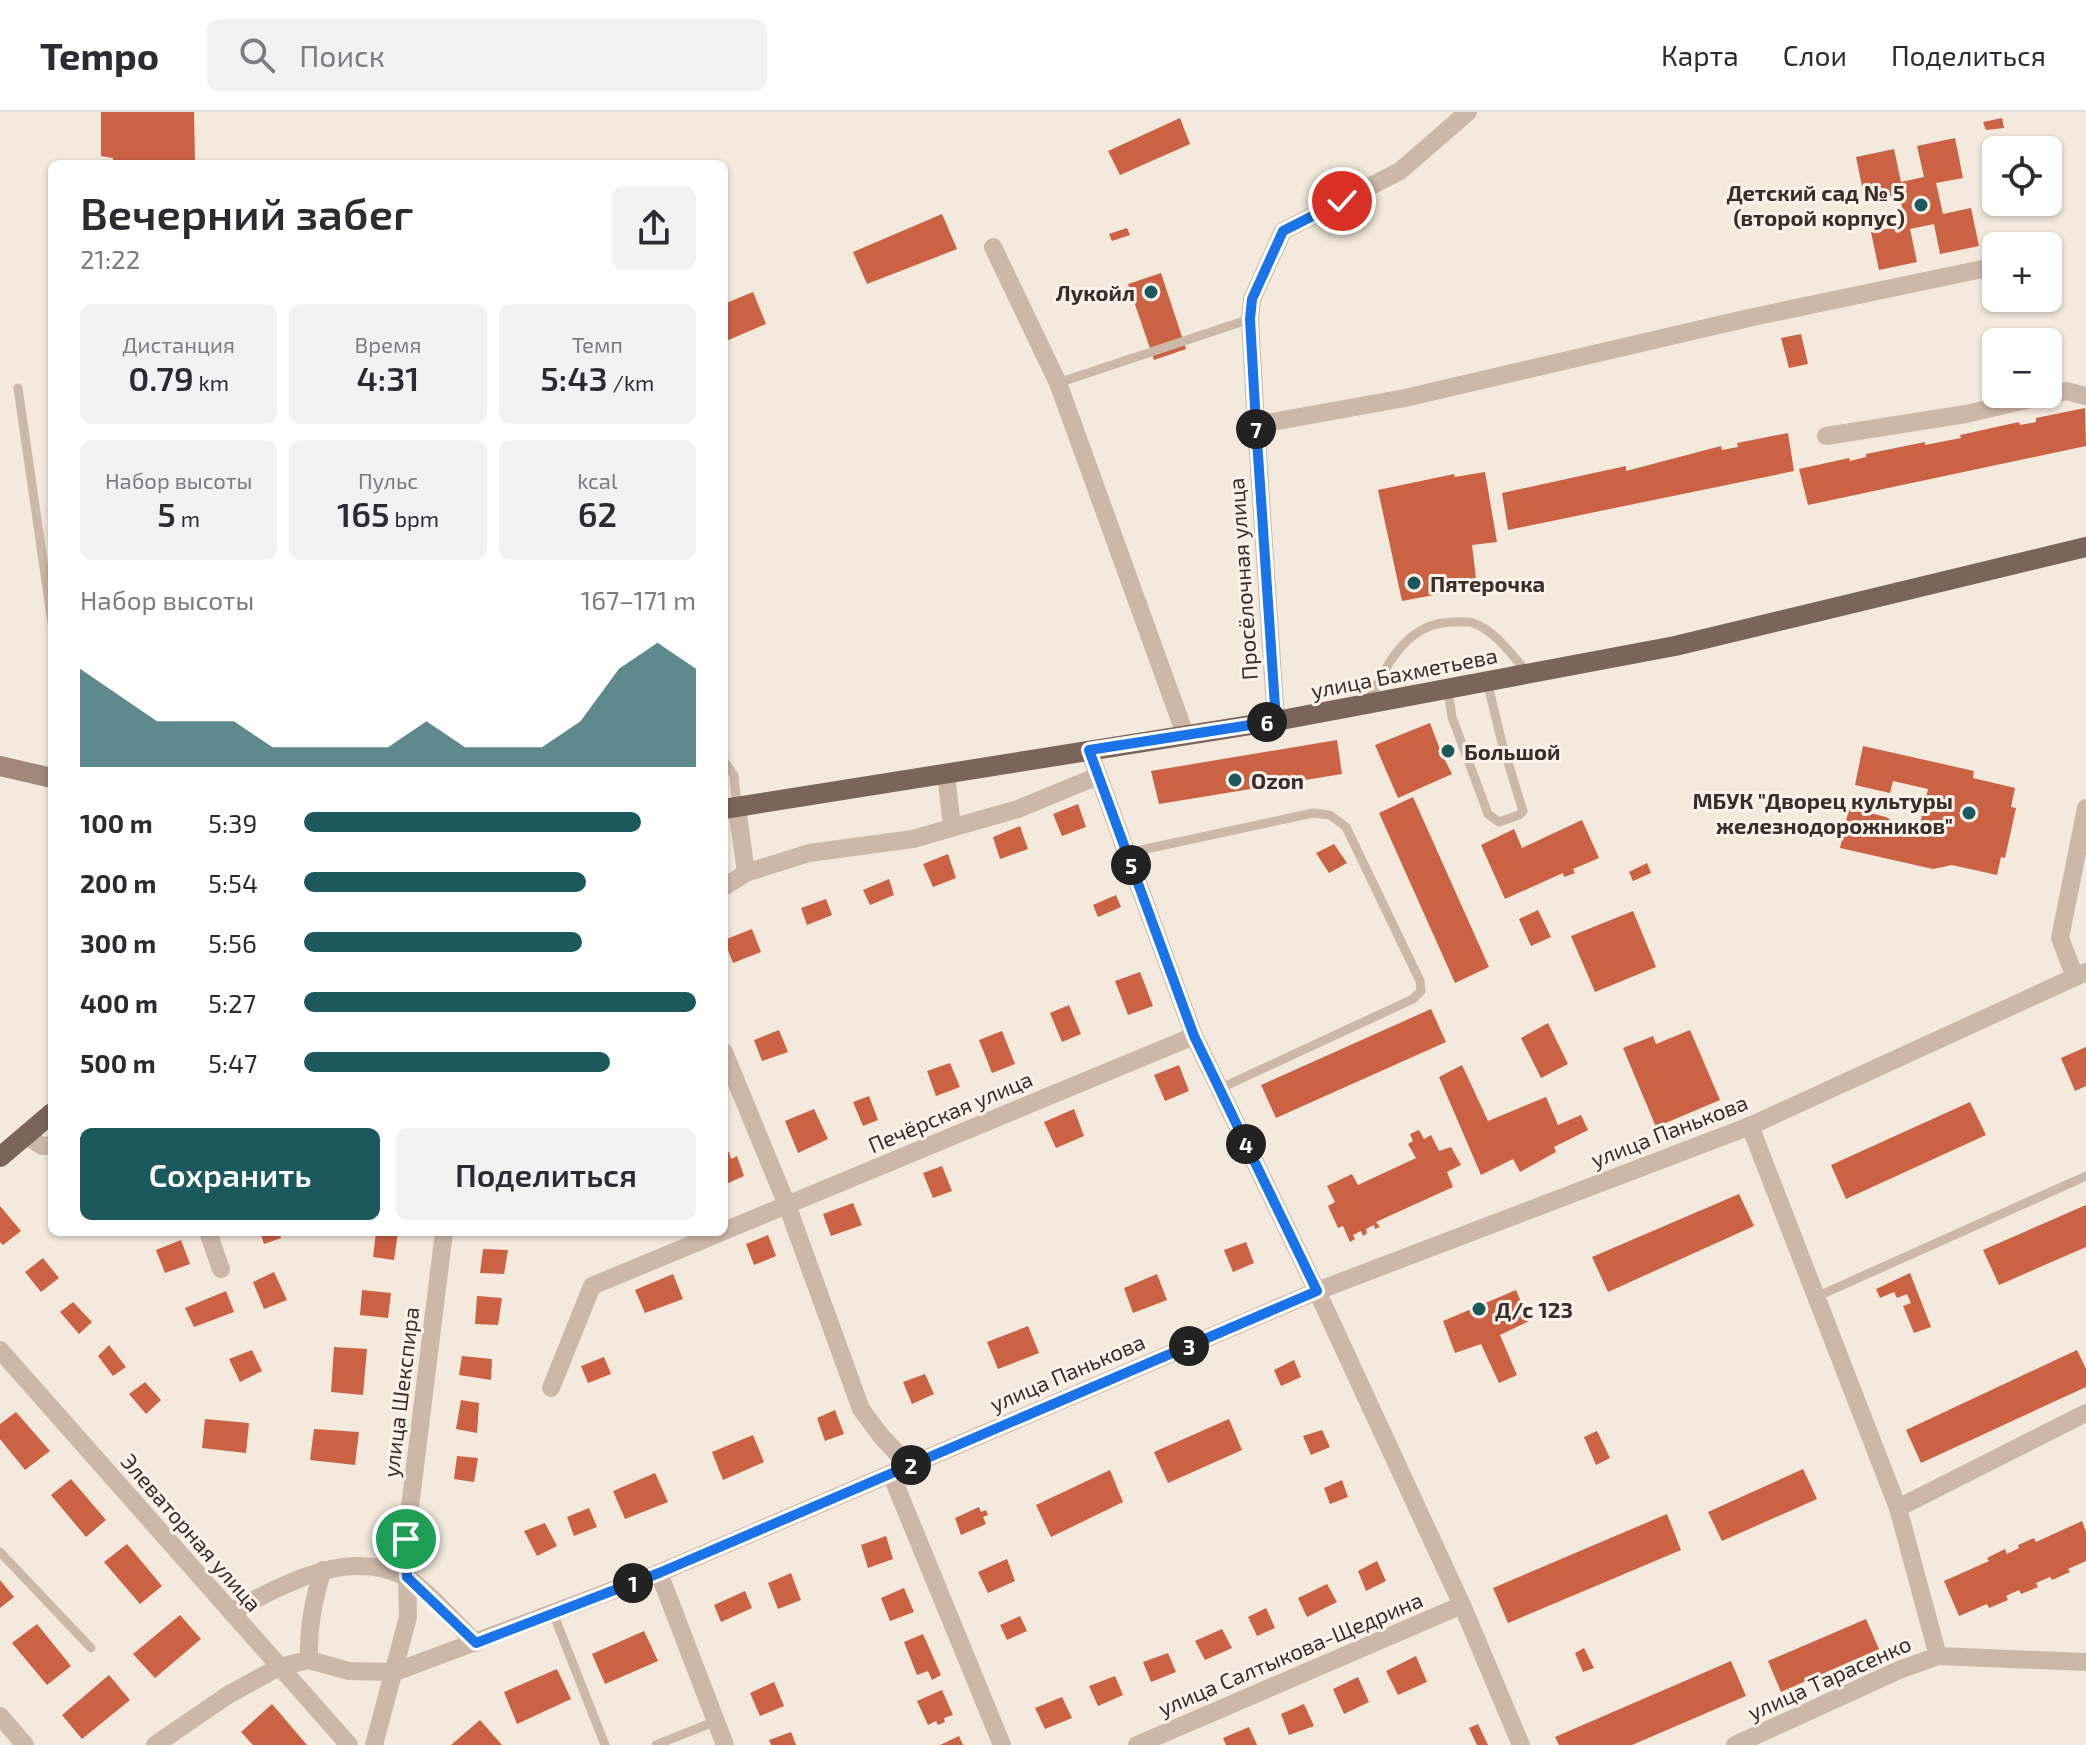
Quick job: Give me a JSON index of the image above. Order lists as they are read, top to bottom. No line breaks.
{"streets":{"main road":["улица Бахметьева"],"street":["Просёлочная улица","Печёрская улица","улица Панькова","улица Шекспира","Элеваторная улица","улица Салтыкова-Щедрина","улица Тарасенко"]},"crossings":[["Просёлочная улица","улица Бахметьева"],["улица Панькова","улица Шекспира"],["улица Панькова","Элеваторная улица"]],"places":["Детский сад № 5 (второй корпус)","Лукойл","Пятерочка","Большой","Ozon","МБУК \"Дворец культуры железнодорожников\"","Д/с 123"],"page":{"header":"Tempo","search":"Поиск","nav":["Карта","Слои","Поделиться"],"map_buttons":["+","−"],"heading":["Вечерний забег","21:22"],"stats":[["Дистанция","0.79 km"],["Время","4:31"],["Темп","5:43 /km"],["Набор высоты","5 m"],["Пульс","165 bpm"],["kcal","62"]],"pins":["7","6","5","4","3","2","1"],"chart":["Набор высоты","167–171 m"],"list":[{"name":"100 m","note":"5:39"},{"name":"200 m","note":"5:54"},{"name":"300 m","note":"5:56"},{"name":"400 m","note":"5:27"},{"name":"500 m","note":"5:47"}],"buttons":["Сохранить","Поделиться"]}}
